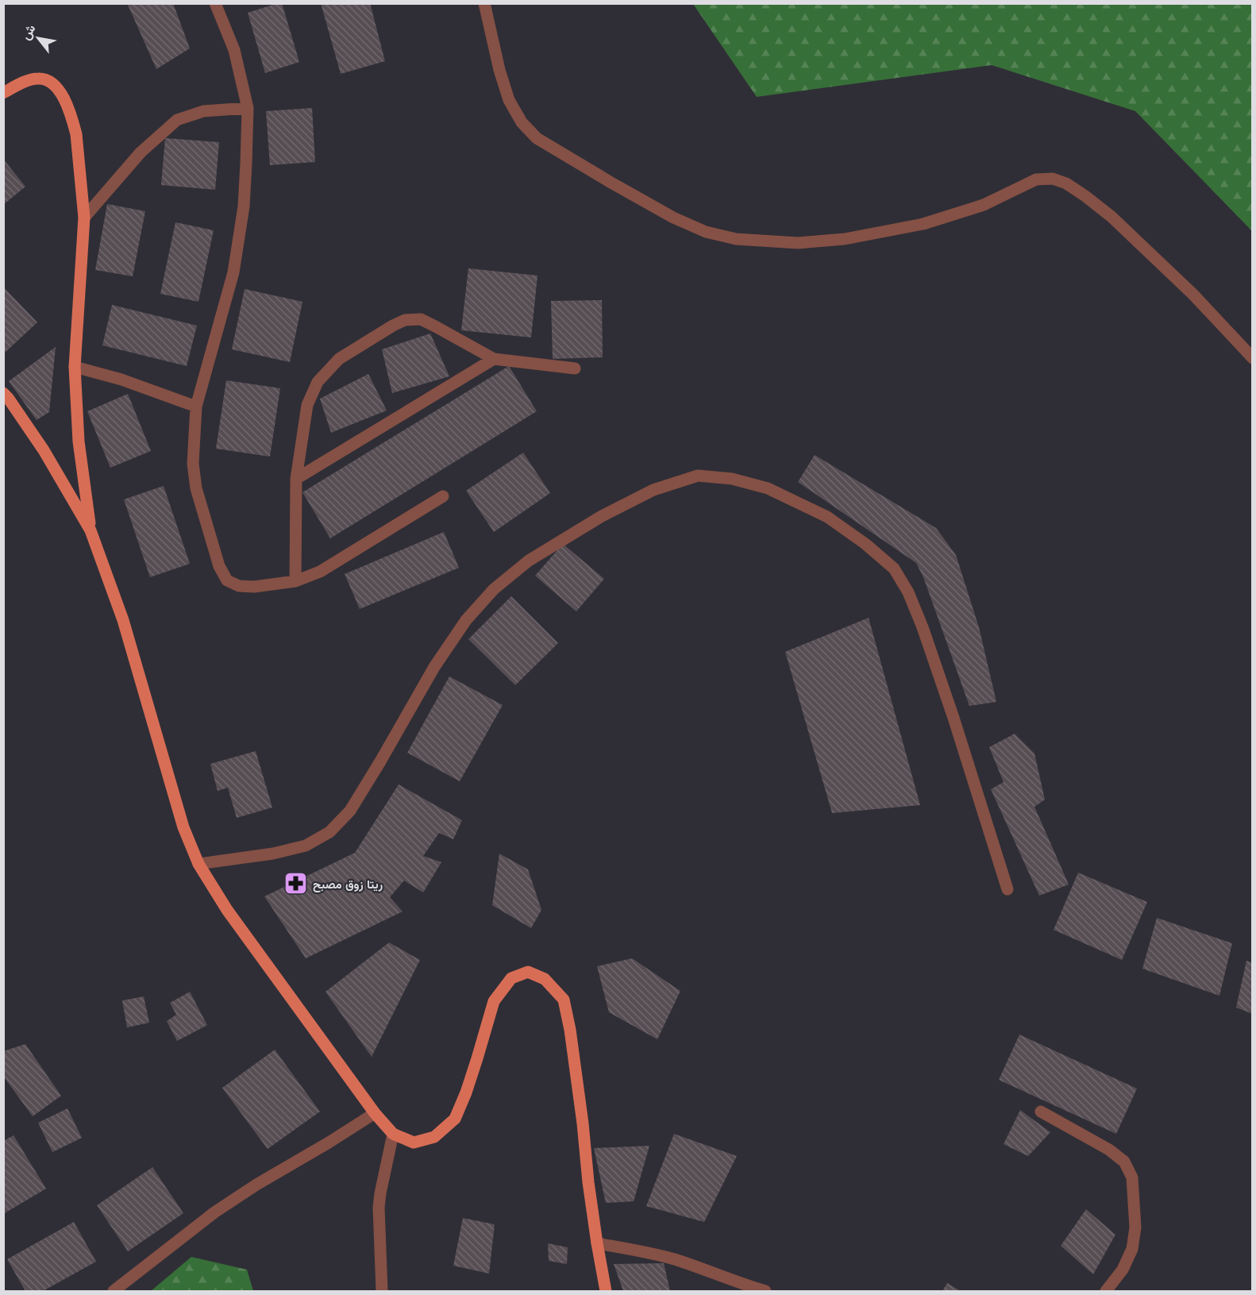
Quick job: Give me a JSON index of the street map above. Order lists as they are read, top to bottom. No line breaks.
{"places":{"pharmacy":["ريتا زوق مصبح"]},"north":"top left"}
